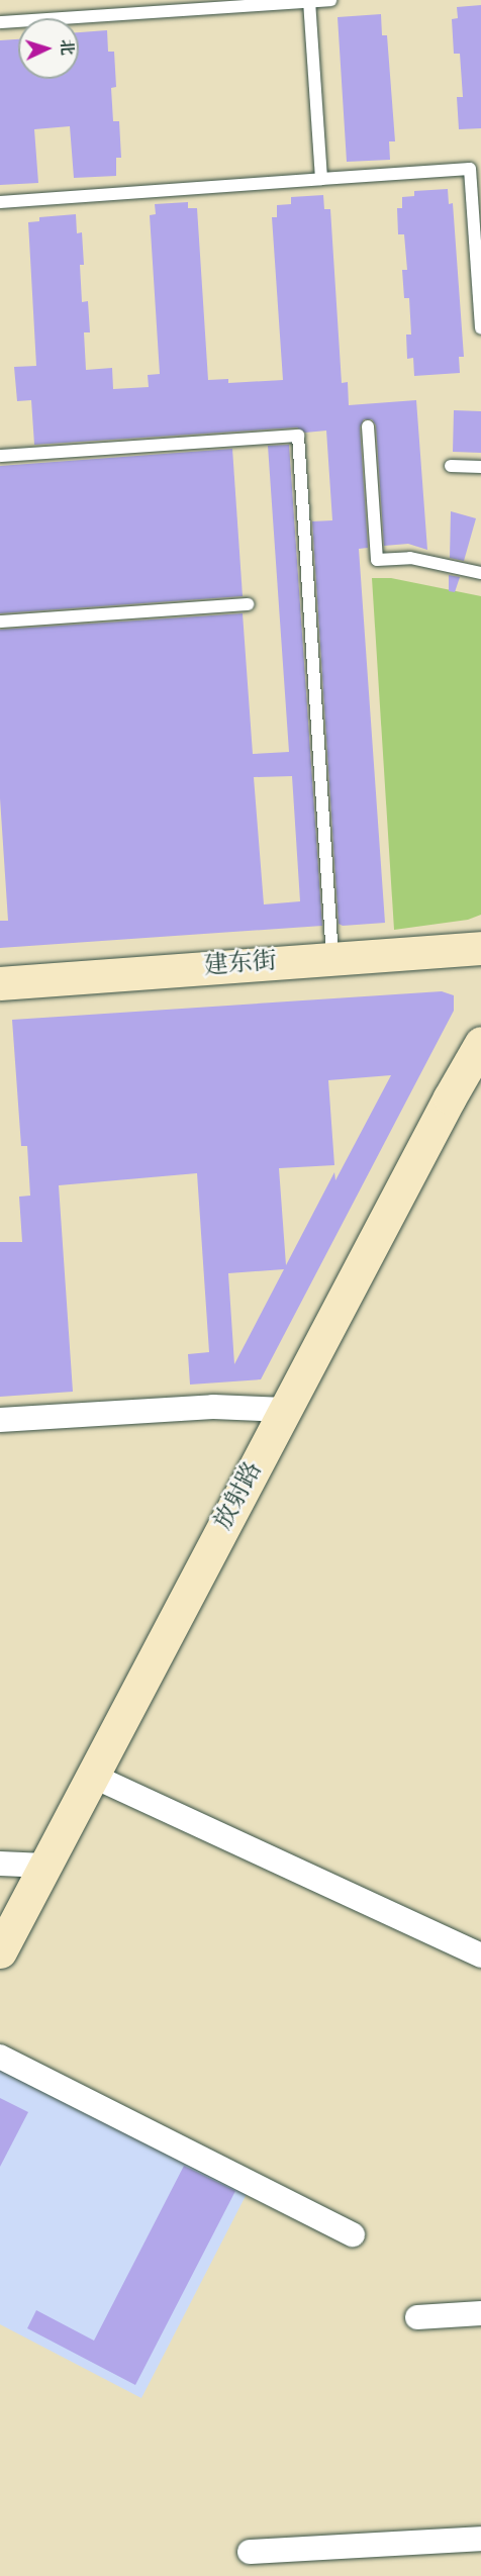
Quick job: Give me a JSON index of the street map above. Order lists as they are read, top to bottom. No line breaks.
{"streets":{"street":["建东街","放射路"]},"north":"right"}
